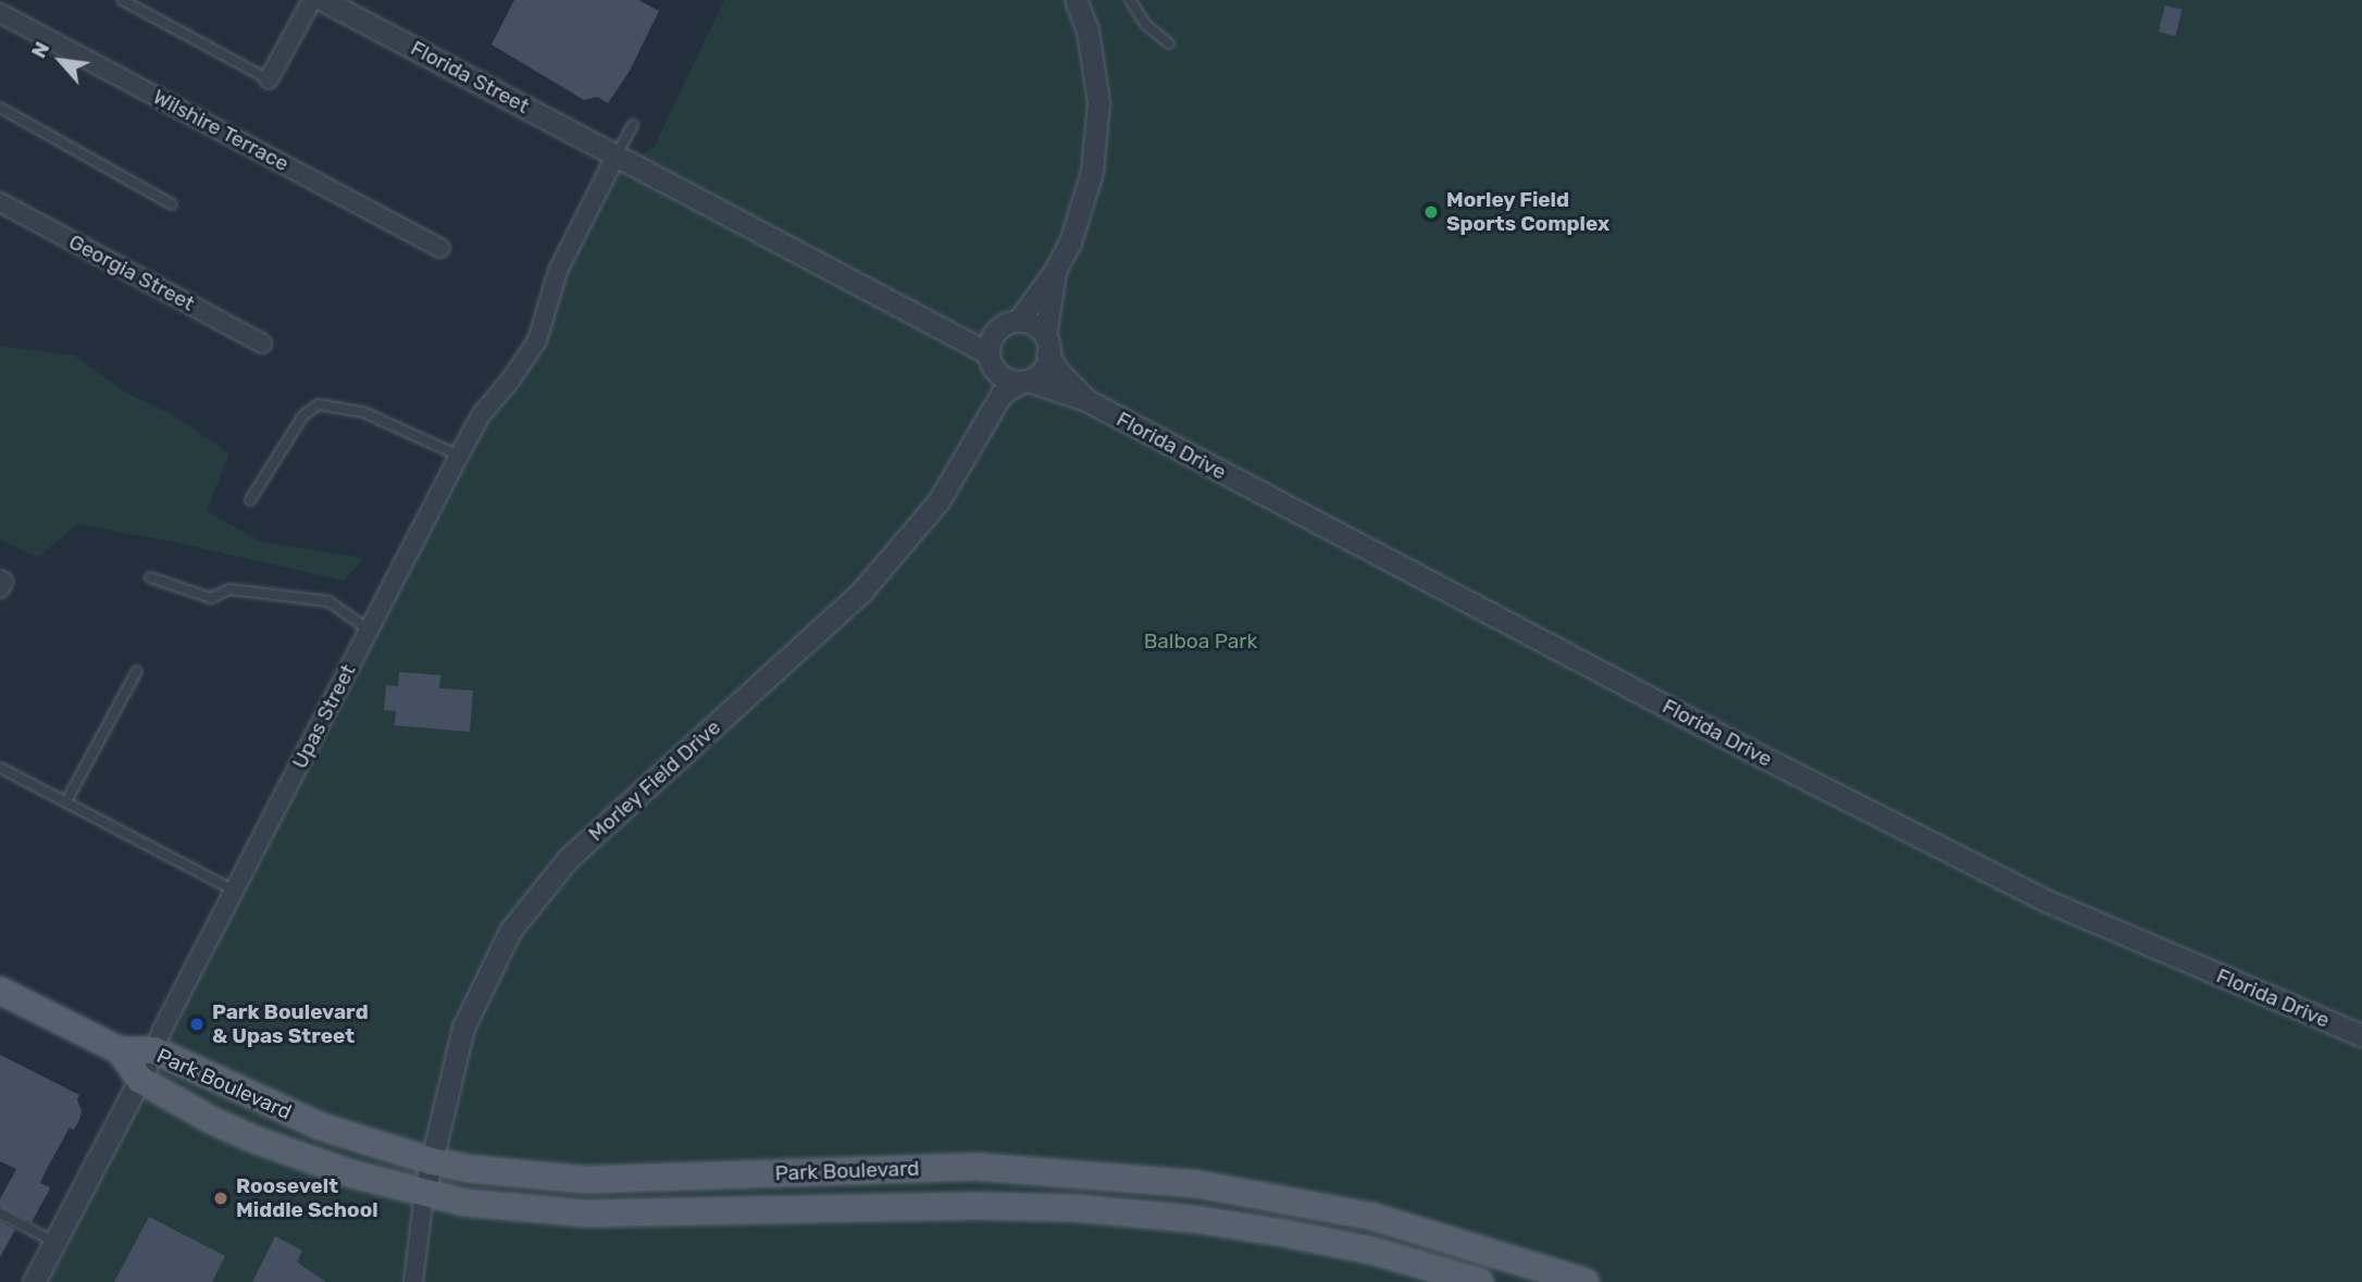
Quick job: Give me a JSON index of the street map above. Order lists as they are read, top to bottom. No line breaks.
{"streets":{"main road":["Park Boulevard"],"street":["Florida Street","Wilshire Terrace","Georgia Street","Florida Drive","Upas Street","Morley Field Drive"]},"crossings":[["Florida Street","Upas Street"],["Florida Drive","Morley Field Drive"],["Upas Street","Park Boulevard"],["Morley Field Drive","Park Boulevard"]],"parks":["Balboa Park"],"places":["Morley Field Sports Complex","Park Boulevard & Upas Street","Roosevelt Middle School"],"north":"top left"}
